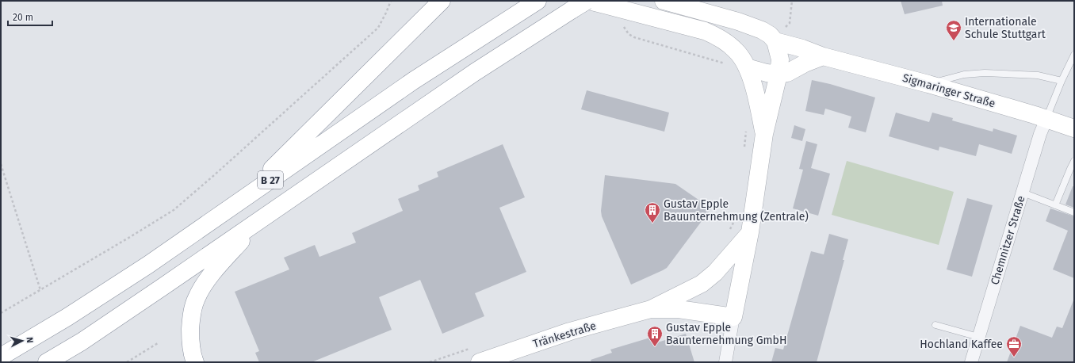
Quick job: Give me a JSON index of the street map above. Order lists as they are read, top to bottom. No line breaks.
{"streets":{"main road":["Sigmaringer Straße","B 27","Tränkestraße"],"street":["Chemnitzer Straße"]},"crossings":[["Sigmaringer Straße","Chemnitzer Straße"]],"places":{"school or university":["Internationale Schule Stuttgart"],"building":["Gustav Epple Bauunternehmung (Zentrale)","Gustav Epple Baunternehmung GmbH"],"office":["Hochland Kaffee"]},"scale_bar":"20 m","north":"right"}
